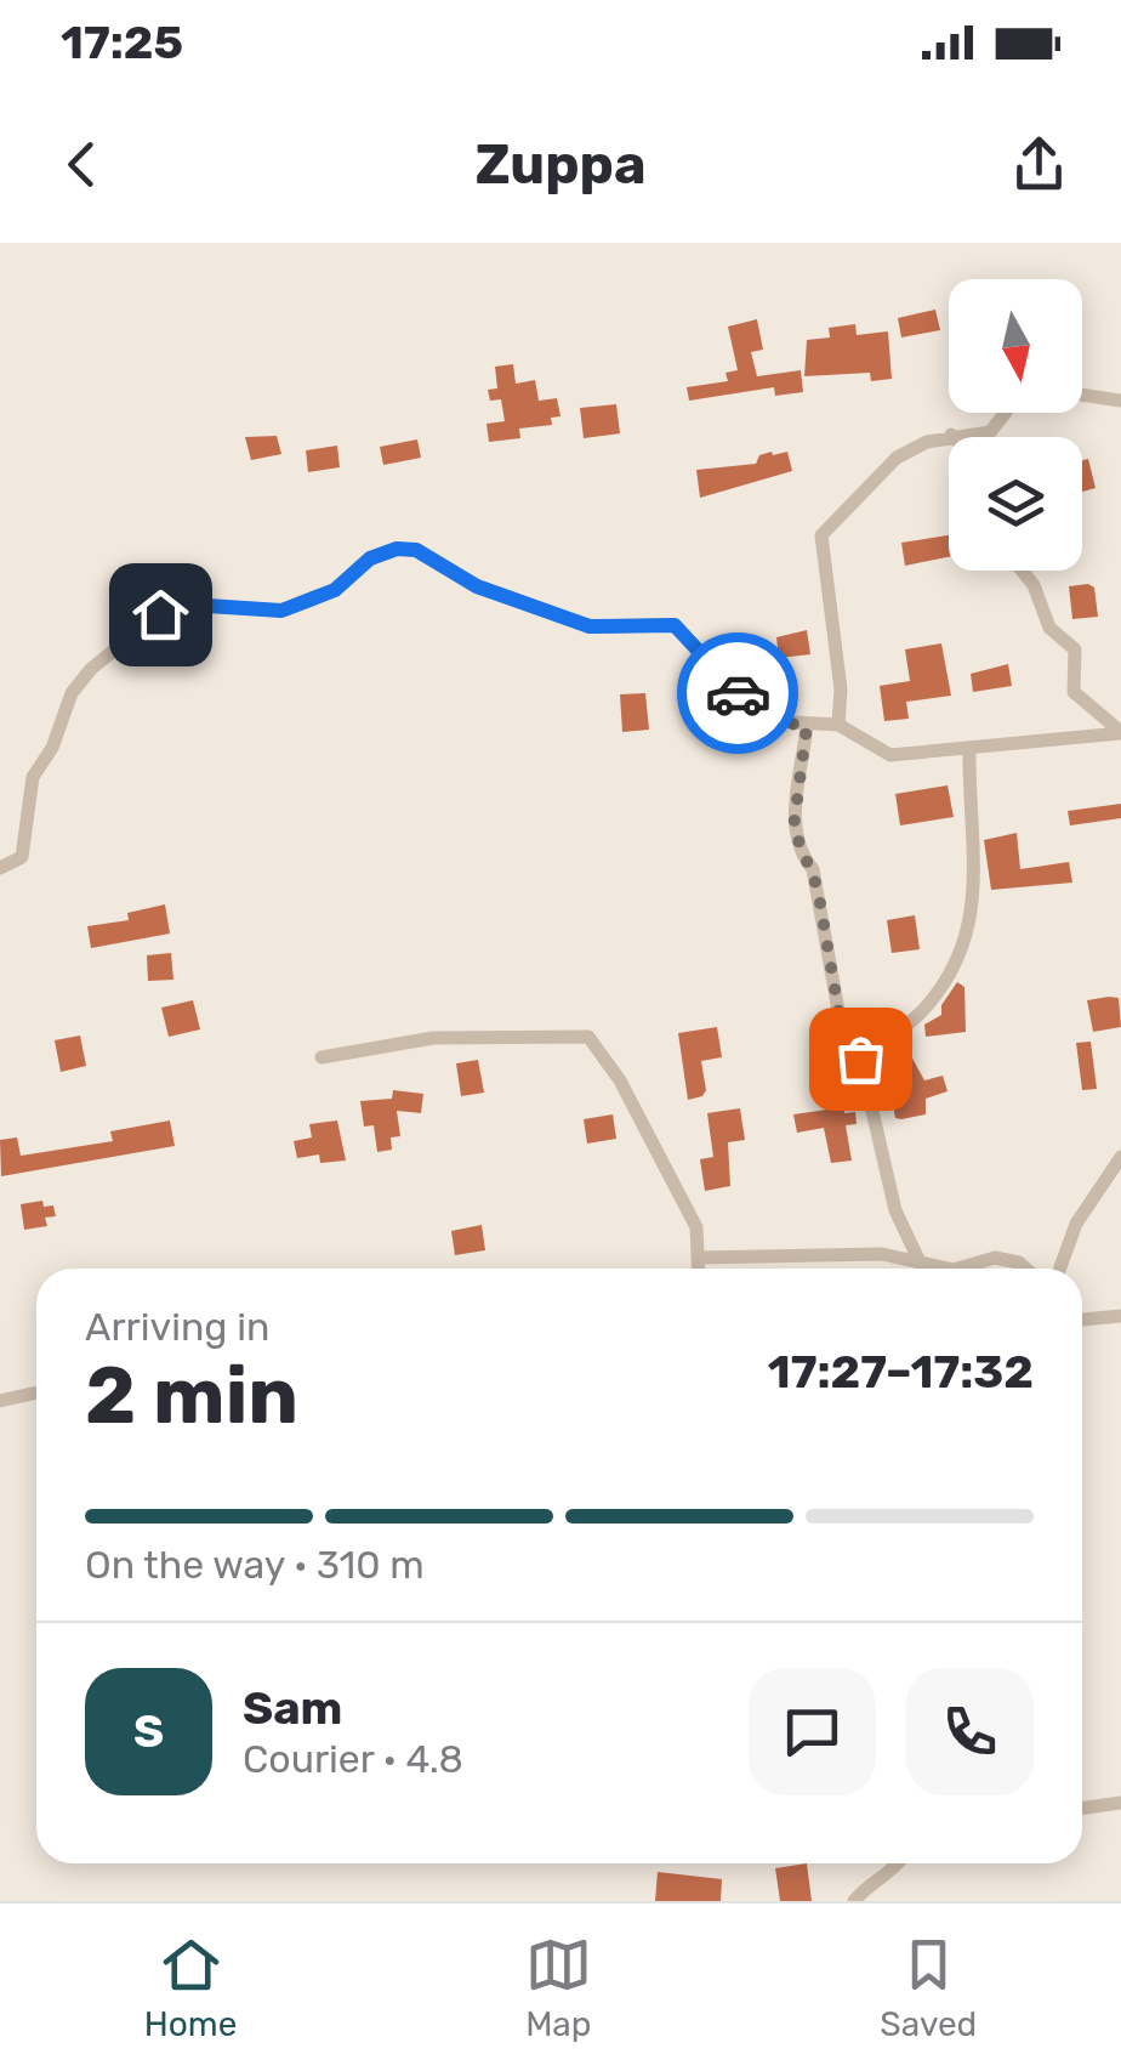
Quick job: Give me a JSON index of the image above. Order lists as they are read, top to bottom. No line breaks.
{"north":"bottom","page":{"status":"17:25","header":"Zuppa","heading":["2 min","Arriving in","17:27–17:32"],"panel":["Sam","Courier · 4.8"],"bar":"On the way · 310 m","round":"S","tabs":["Home","Map","Saved"]}}
